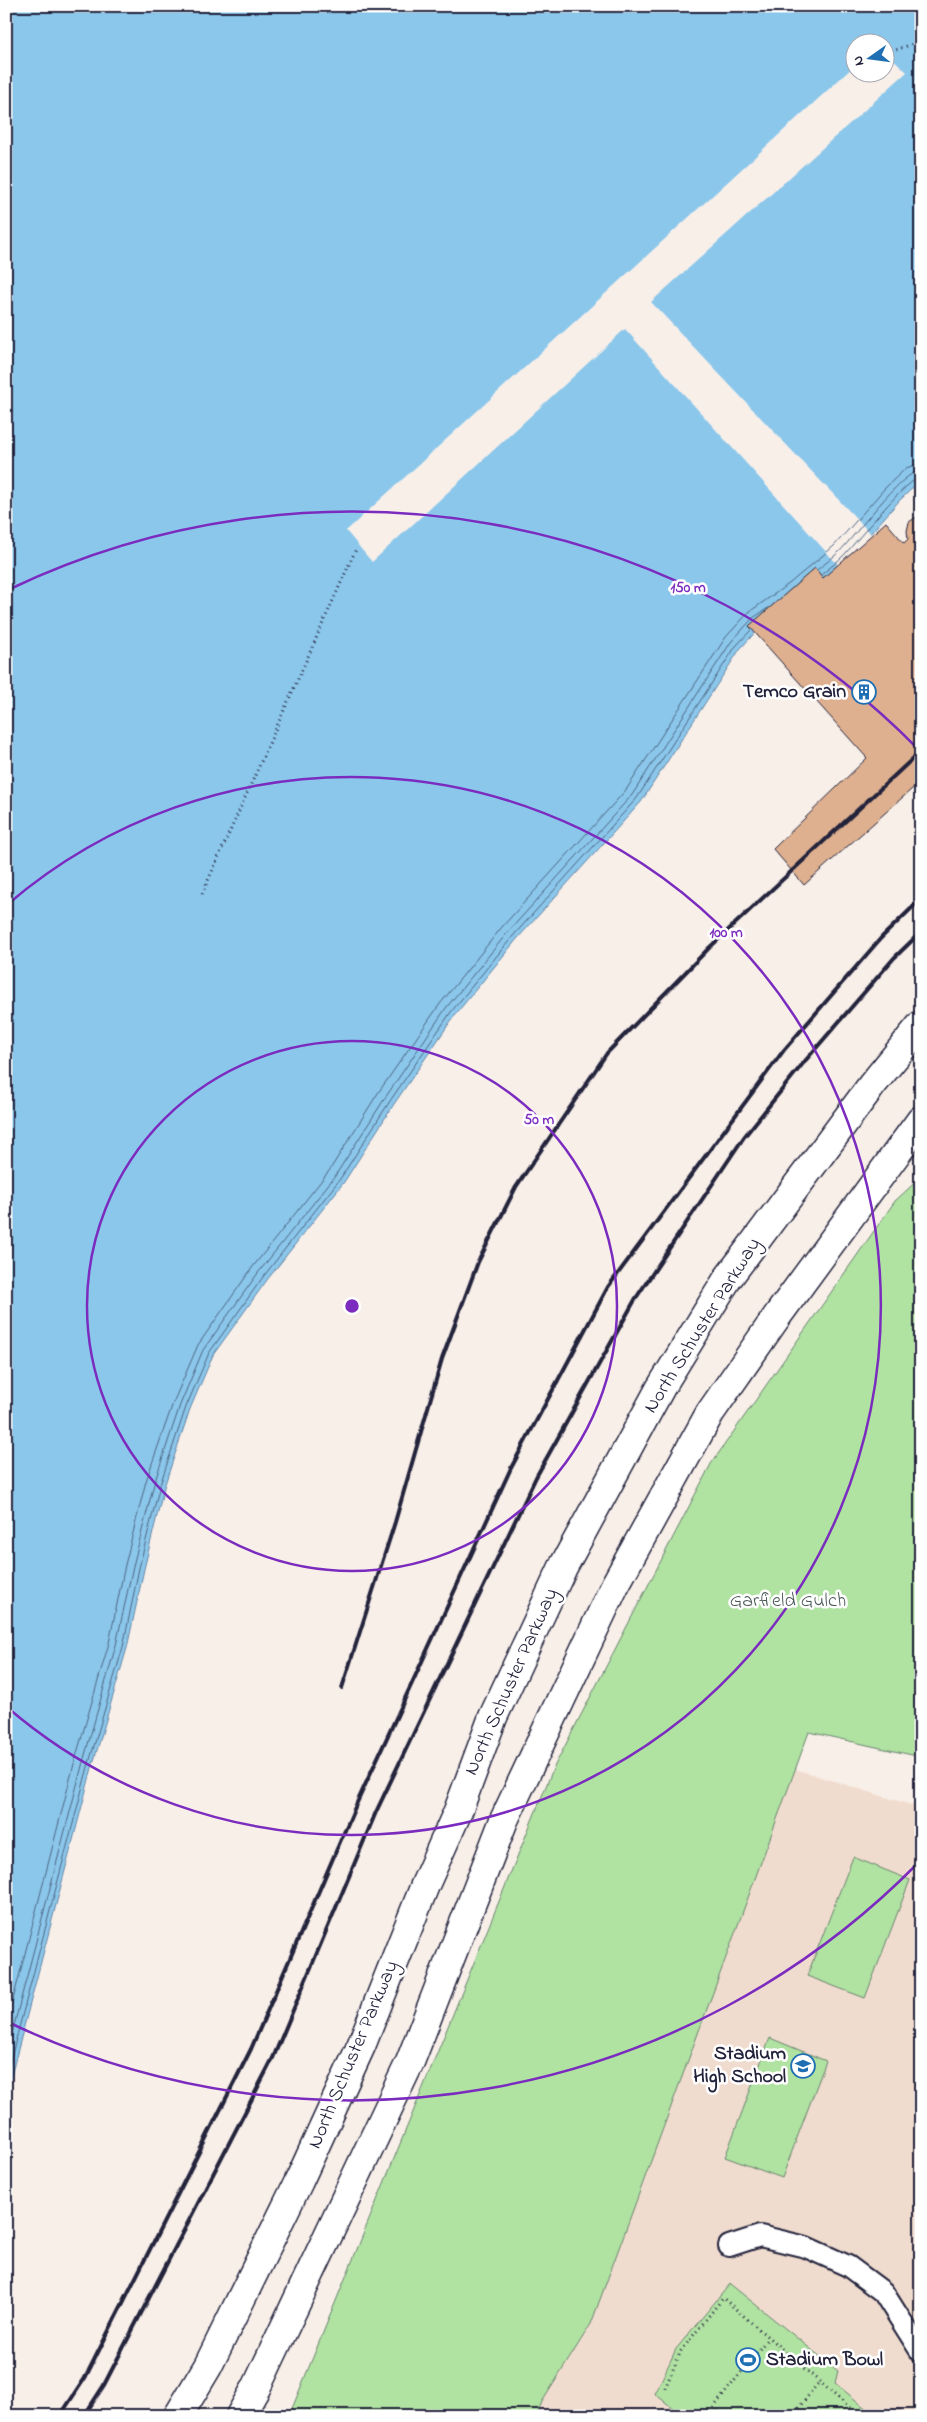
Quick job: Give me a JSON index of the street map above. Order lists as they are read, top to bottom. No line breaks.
{"streets":{"highway":["North Schuster Parkway"]},"parks":["Garfield Gulch"],"places":{"building":["Temco Grain"],"school or university":["Stadium High School"],"sports":["Stadium Bowl"]},"north":"left","rings":["150 m","100 m","50 m"]}
